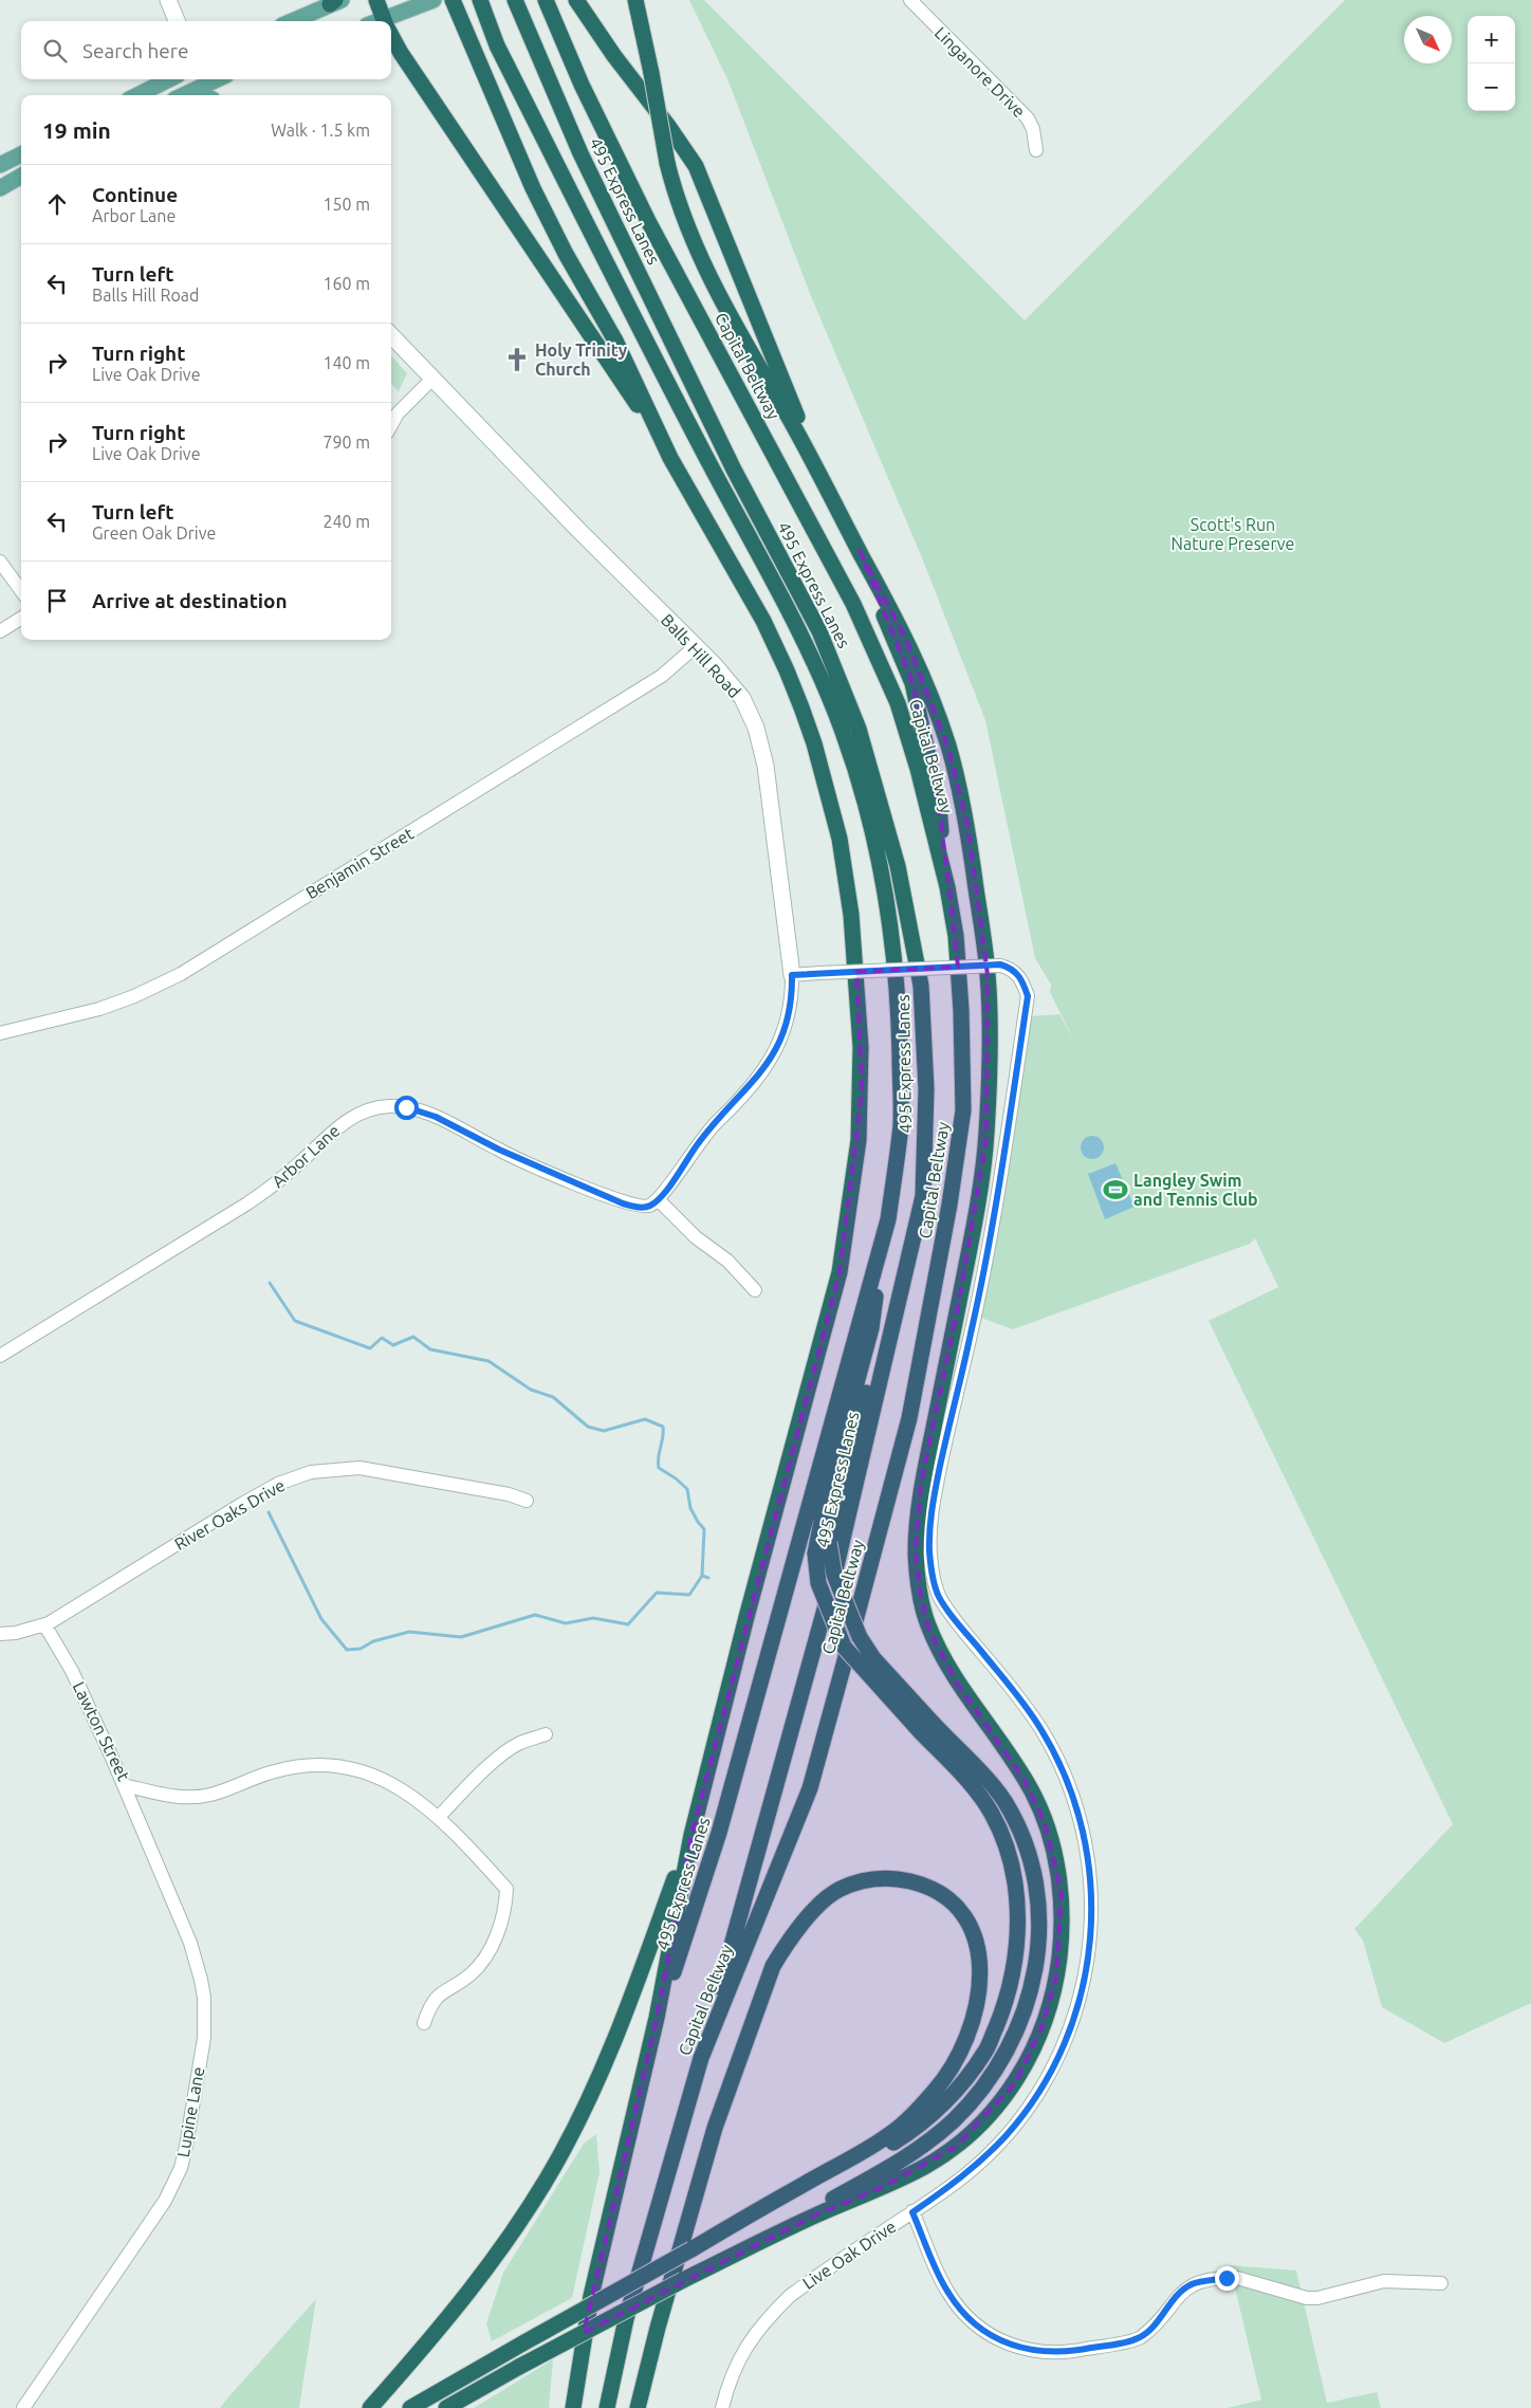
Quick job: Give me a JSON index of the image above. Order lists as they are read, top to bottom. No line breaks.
{"streets":{"highway":["495 Express Lanes","Capital Beltway"],"street":["Linganore Drive","Balls Hill Road","Benjamin Street","Arbor Lane","River Oaks Drive","Lawton Street","Lupine Lane","Live Oak Drive"]},"crossings":[["495 Express Lanes","Capital Beltway"],["Balls Hill Road","Benjamin Street"],["Balls Hill Road","Arbor Lane"],["Balls Hill Road","Live Oak Drive"],["River Oaks Drive","Lawton Street"],["Lawton Street","Lupine Lane"]],"parks":["Scott's Run Nature Preserve"],"places":{"church":["Holy Trinity Church"],"sports":["Langley Swim and Tennis Club"]},"north":"bottom right","page":{"map_buttons":["+","−"],"search":"Search here","heading":["19 min","Walk · 1.5 km"],"list":[["Continue","Arbor Lane","150 m"],["Turn left","Balls Hill Road","160 m"],["Turn right","Live Oak Drive","140 m"],["Turn right","Live Oak Drive","790 m"],["Turn left","Green Oak Drive","240 m"],"Arrive at destination"]}}
